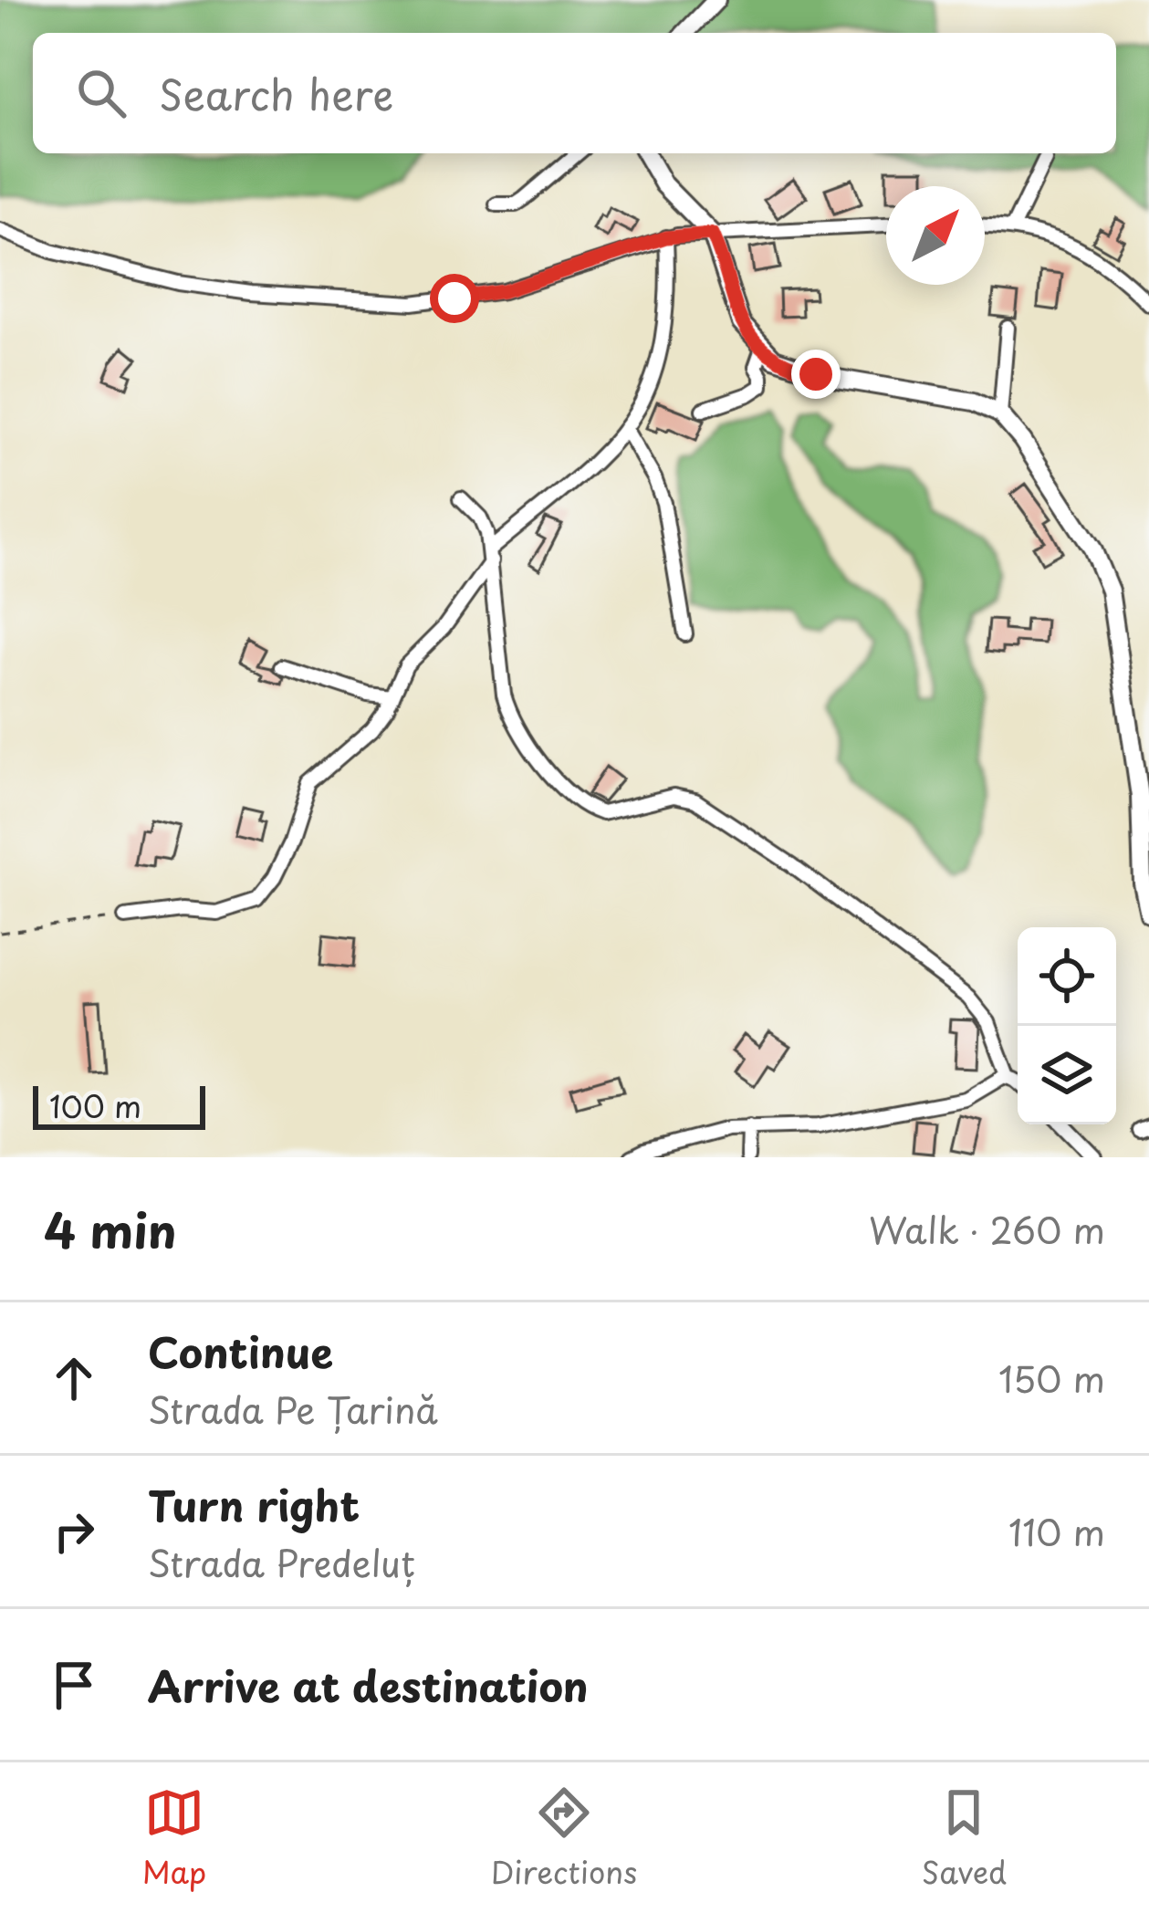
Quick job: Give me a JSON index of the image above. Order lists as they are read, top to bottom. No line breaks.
{"scale_bar":"100 m","north":"top right","page":{"search":"Search here","scale":"100 m","heading":["4 min","Walk · 260 m"],"list":[["Continue","Strada Pe Țarină","150 m"],["Turn right","Strada Predeluț","110 m"],"Arrive at destination"],"nav":["Map","Directions","Saved"]}}
